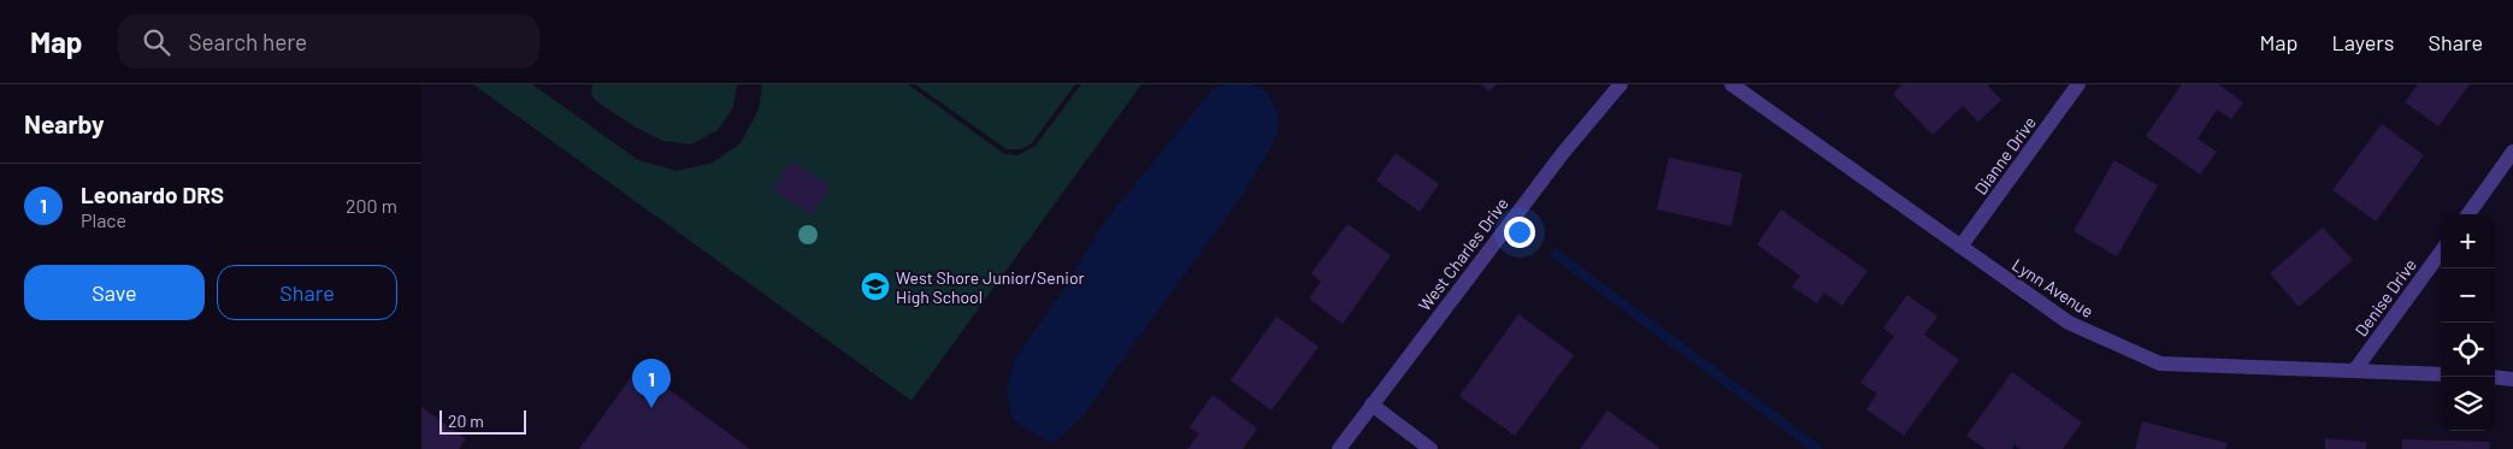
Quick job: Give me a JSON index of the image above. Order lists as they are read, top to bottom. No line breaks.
{"streets":{"street":["Dianne Drive","West Charles Drive","Lynn Avenue","Denise Drive"]},"crossings":[["Dianne Drive","Lynn Avenue"],["Lynn Avenue","Denise Drive"]],"places":{"school or university":["West Shore Junior/Senior High School"]},"scale_bar":"20 m","page":{"header":"Map","search":"Search here","nav":["Map","Layers","Share"],"heading":"Nearby","list":[{"mark":"1","name":"Leonardo DRS","note":"Place","value":"200 m"}],"map_buttons":["+","−"],"buttons":["Save","Share"],"pins":"1","scale":"20 m"}}
